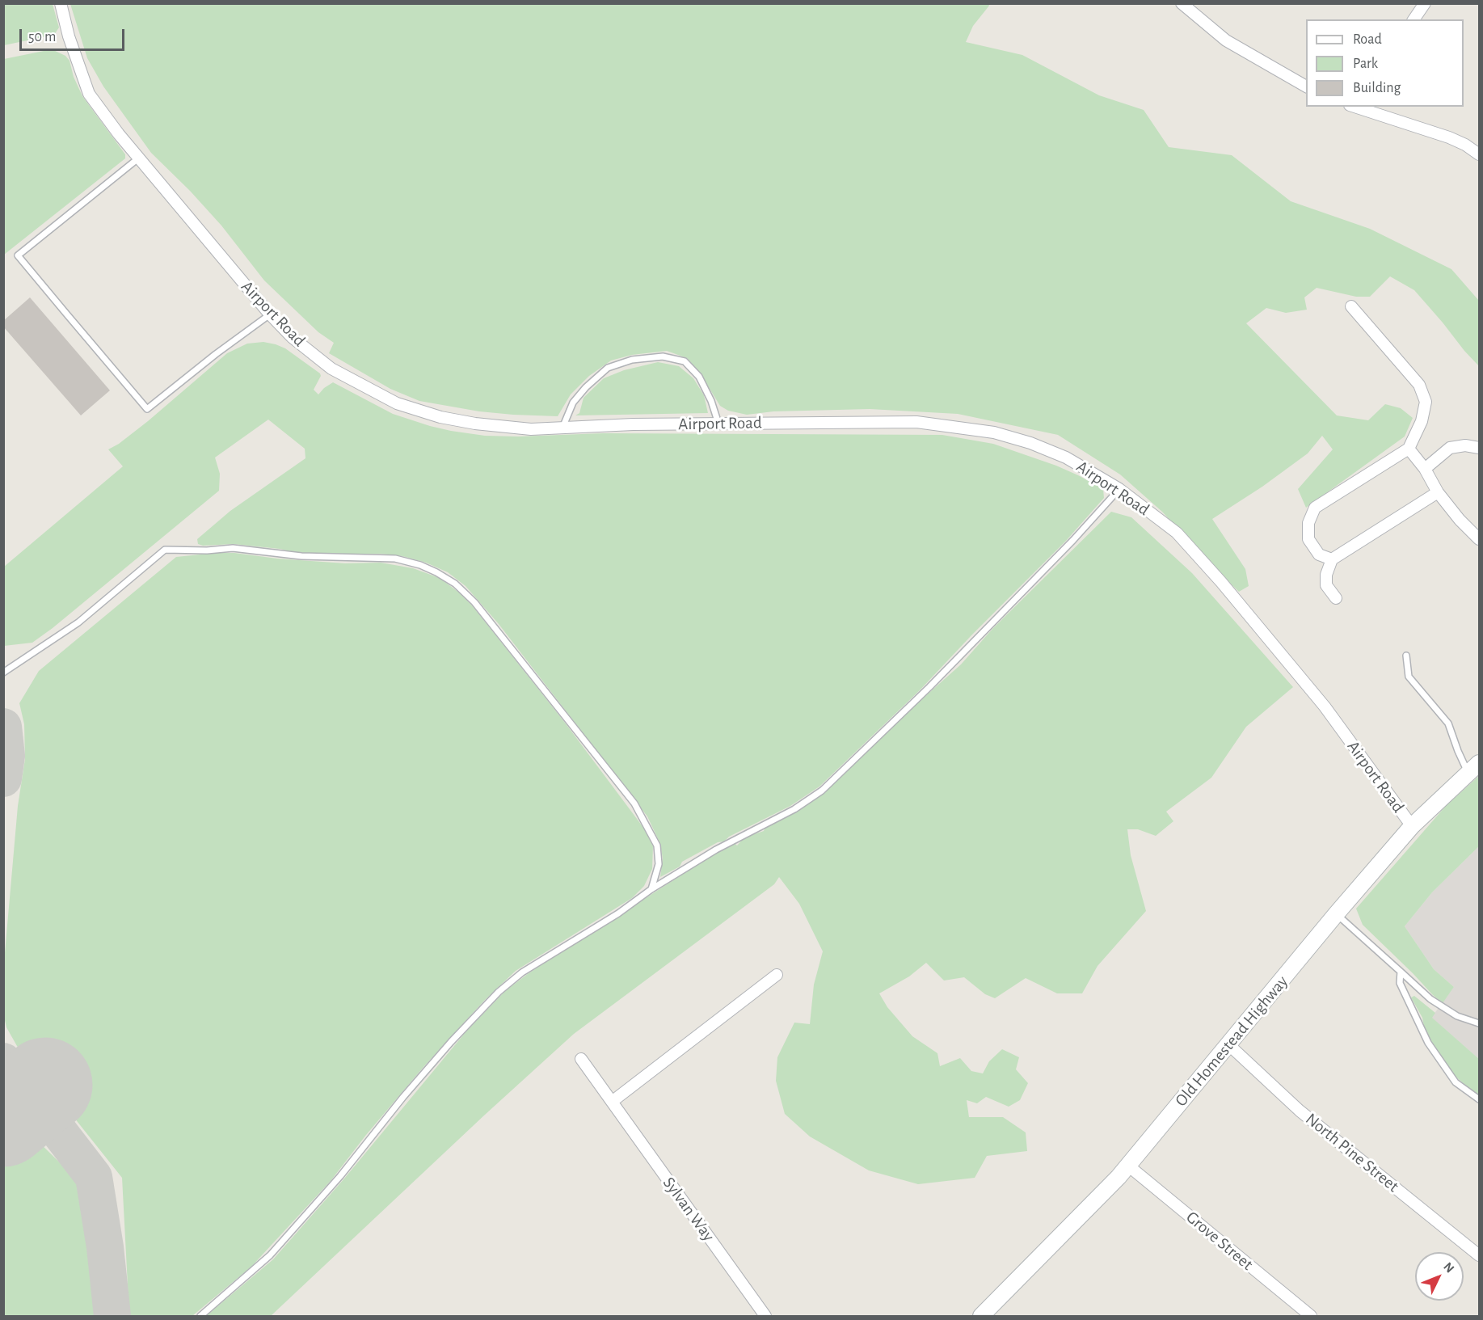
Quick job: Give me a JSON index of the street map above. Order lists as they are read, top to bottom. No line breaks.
{"streets":{"main road":["Old Homestead Highway"],"street":["Airport Road","North Pine Street","Sylvan Way","Grove Street"]},"crossings":[["Airport Road","Old Homestead Highway"],["Old Homestead Highway","North Pine Street"],["Old Homestead Highway","Grove Street"]],"legend":["Road","Park","Building"],"scale_bar":"50 m","north":"top right"}
